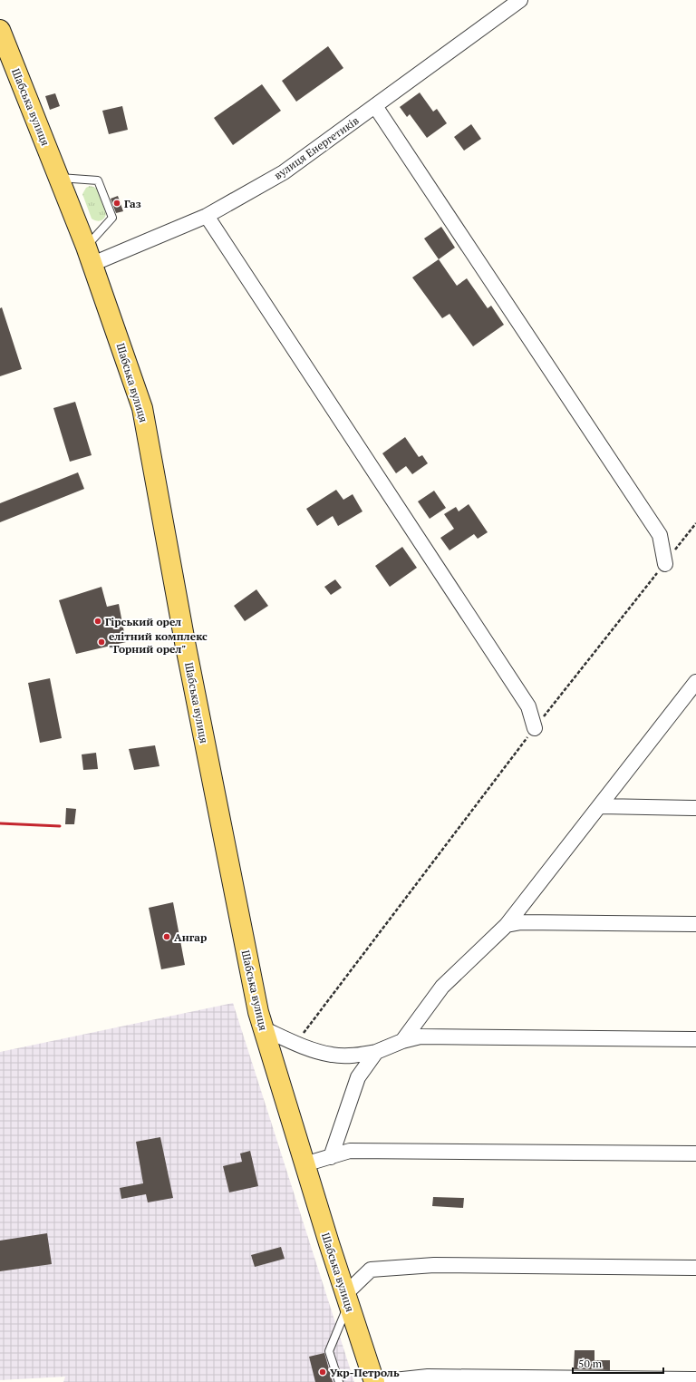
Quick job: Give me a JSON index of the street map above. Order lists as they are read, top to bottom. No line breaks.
{"streets":{"main road":["Шабська вулиця"],"street":["вулиця Енергетиків"]},"crossings":[["Шабська вулиця","вулиця Енергетиків"]],"places":["Газ","Гірський орел","елітний комплекс \"Горний орел\"","Ангар","Укр-Петроль"],"scale_bar":"50 m"}
